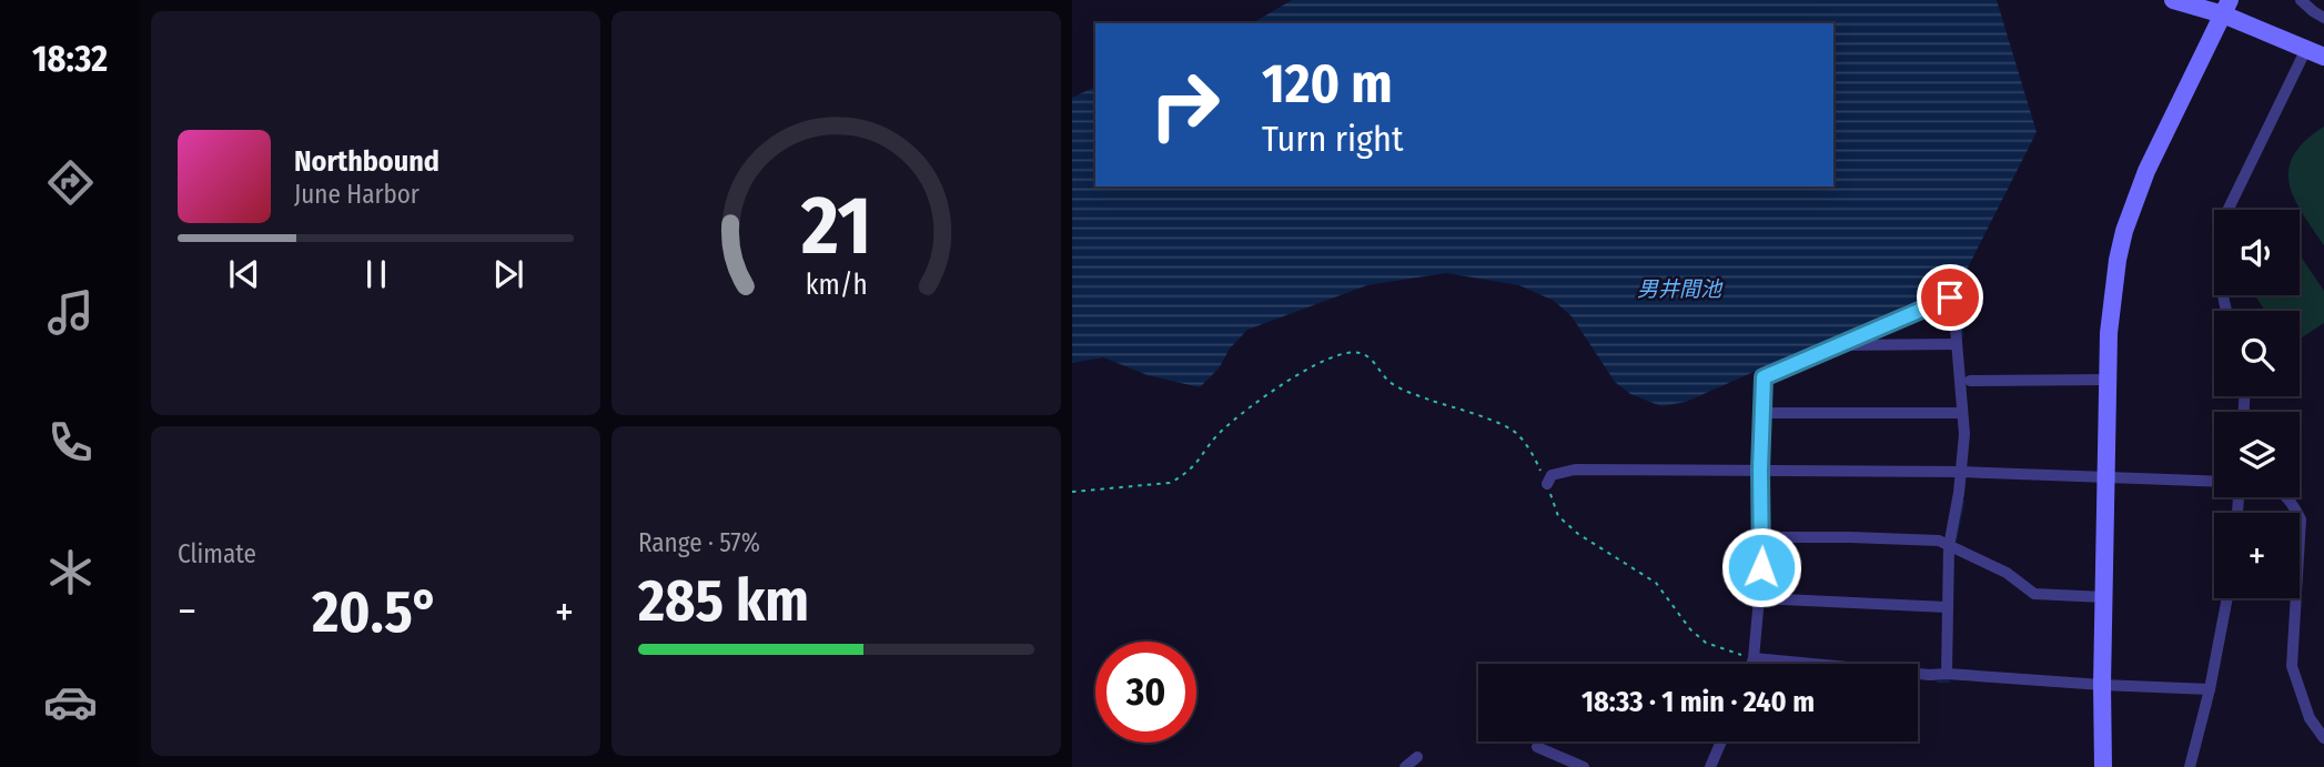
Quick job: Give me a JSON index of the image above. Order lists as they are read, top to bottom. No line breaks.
{"water":["男井間池"],"page":{"tabs":"18:32","turn":["120 m","Turn right"],"song":["Northbound","June Harbor"],"map_buttons":"+","tile":["Climate",["Range · 57%","285 km"]],"heat":["−","20.5°","+"],"limit":"30","trip":"18:33 · 1 min · 240 m","gauge":["21","km/h"]}}
